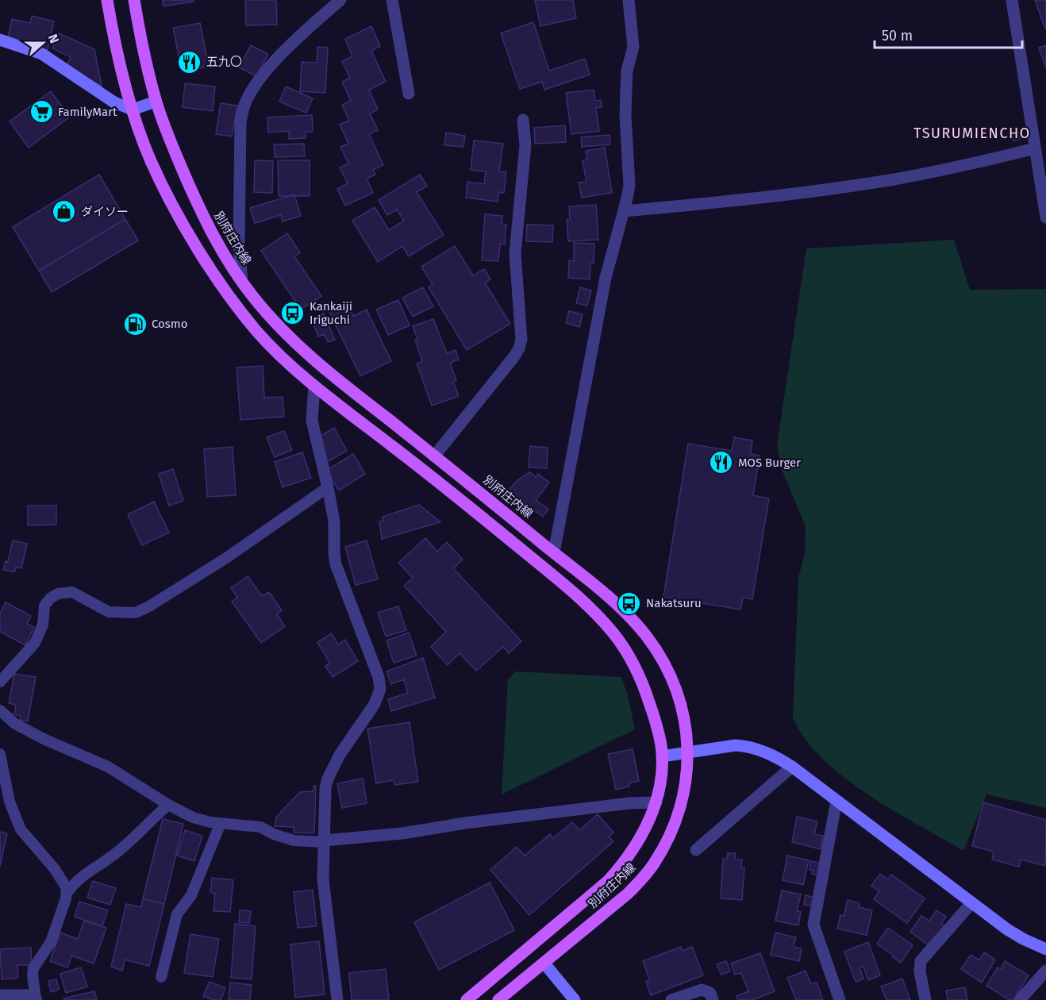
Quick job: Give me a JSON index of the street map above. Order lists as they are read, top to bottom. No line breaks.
{"streets":{"main road":["別府庄内線"]},"districts":["TSURUMIENCHO"],"places":{"restaurant":["五九〇","MOS Burger"],"supermarket":["FamilyMart"],"shop":["ダイソー"],"bus stop":["Kankaiji Iriguchi","Nakatsuru"],"fuel station":["Cosmo"]},"scale_bar":"50 m","north":"right"}
